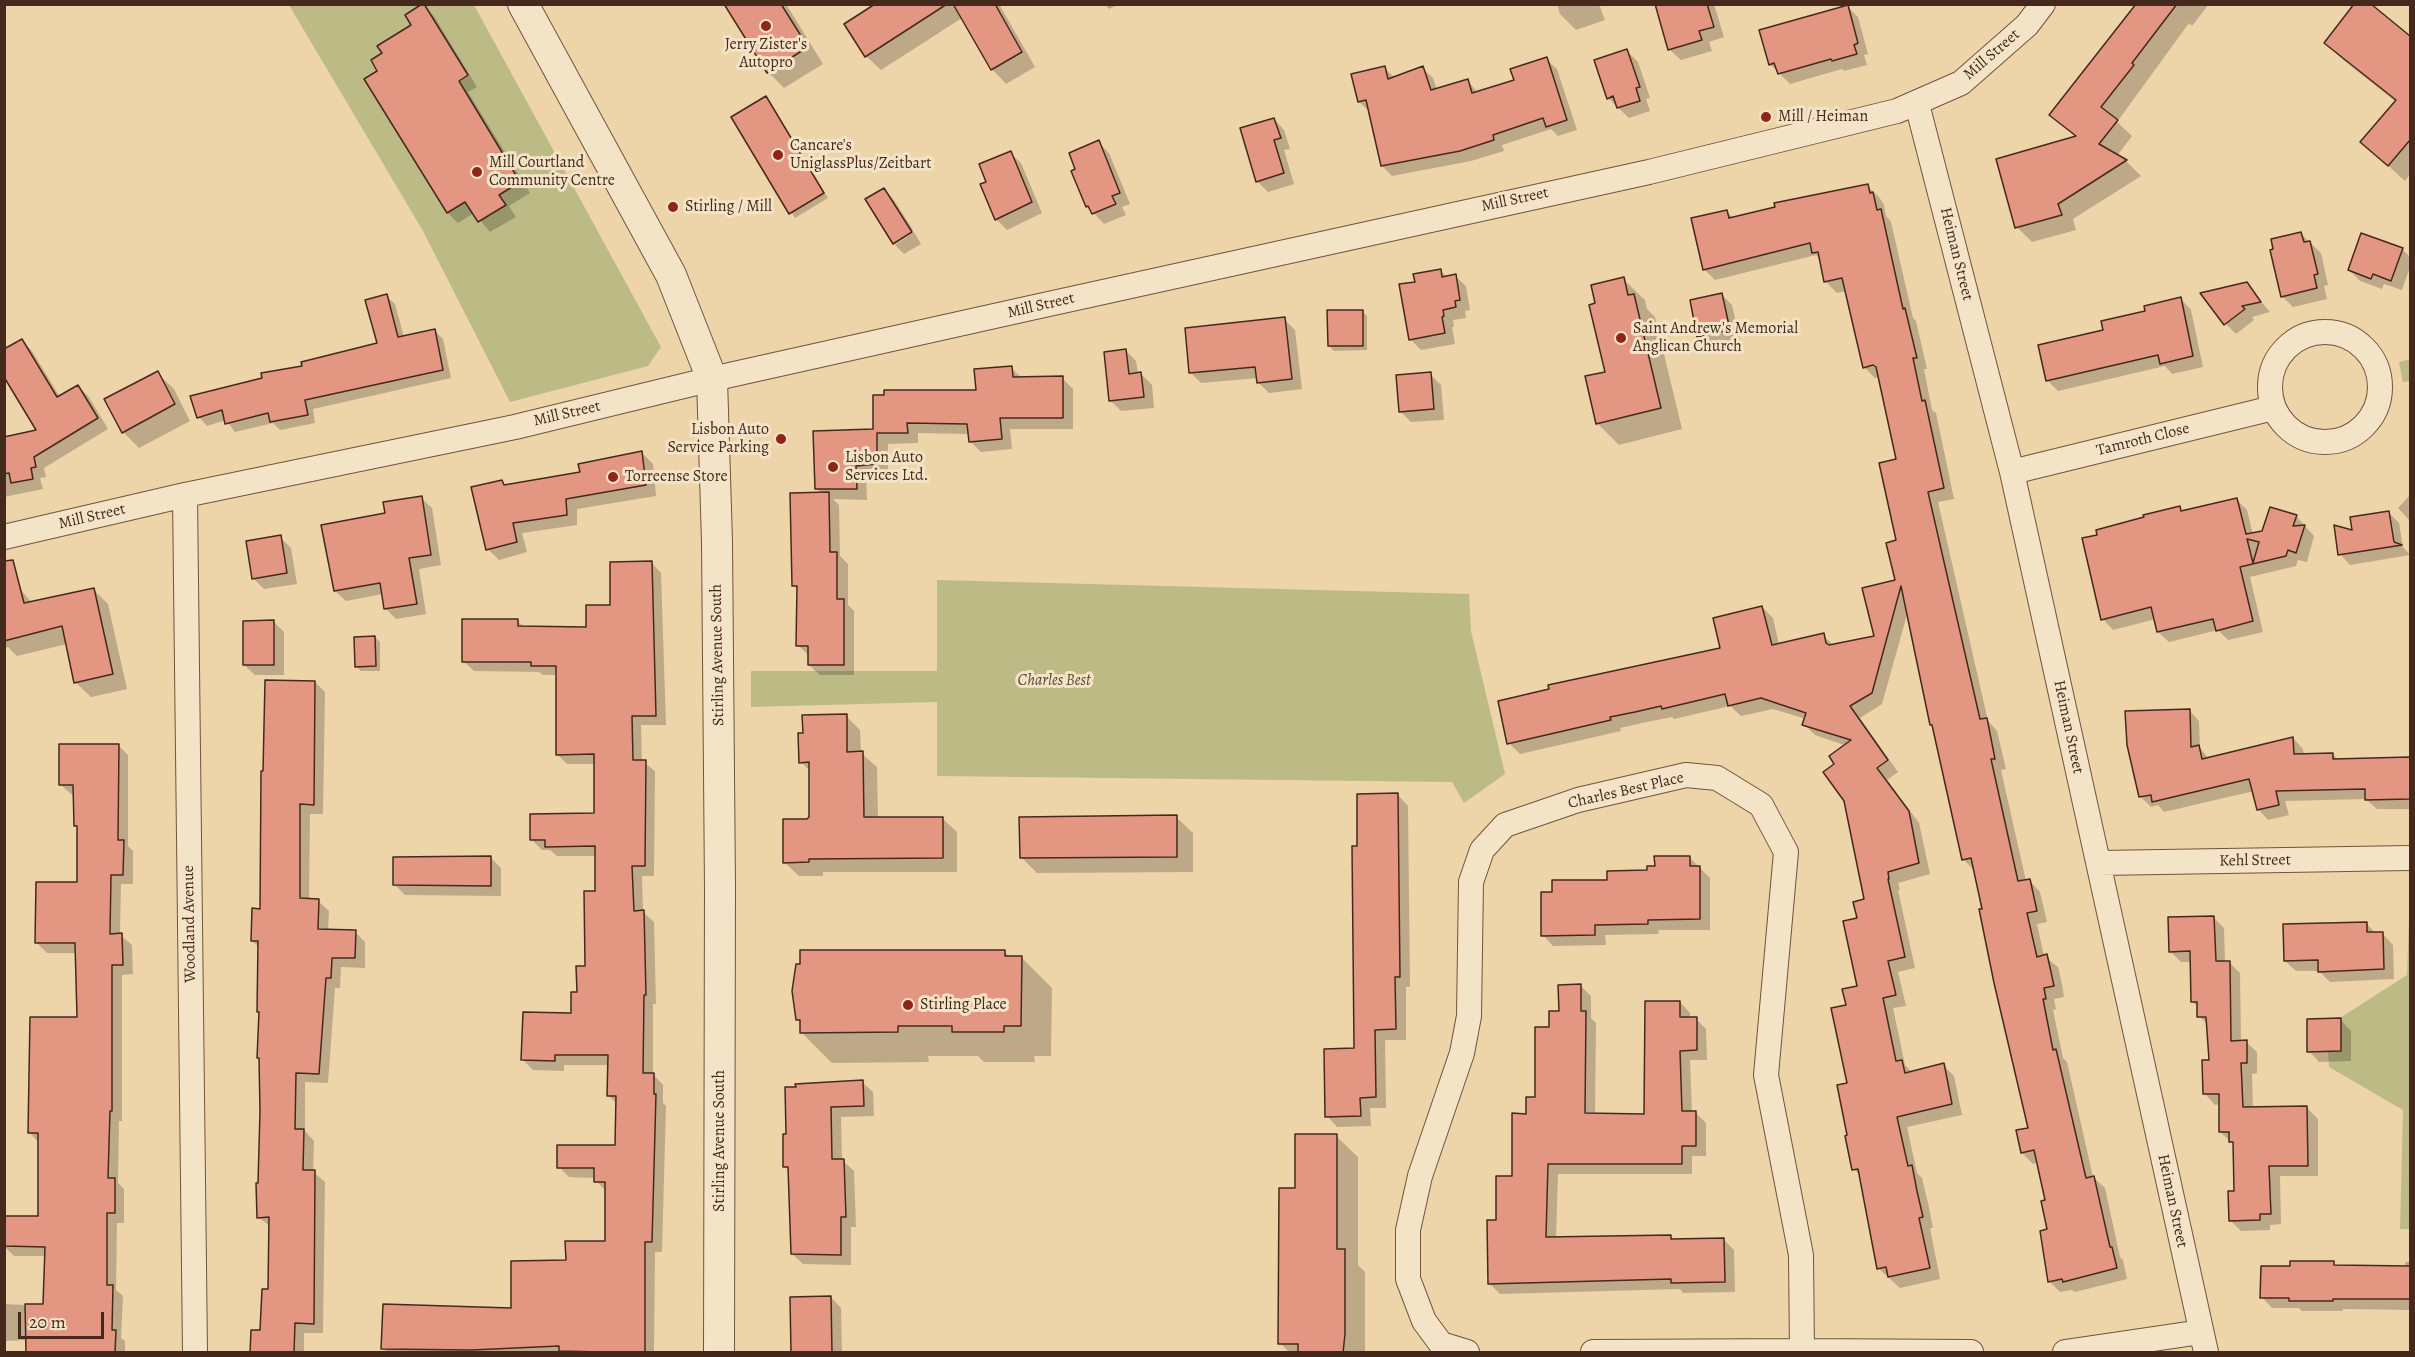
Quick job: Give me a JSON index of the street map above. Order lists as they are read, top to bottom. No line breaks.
{"streets":{"street":["Mill Street","Heiman Street","Tamroth Close","Stirling Avenue South","Charles Best Place","Kehl Street","Woodland Avenue"]},"crossings":[["Mill Street","Heiman Street"],["Mill Street","Stirling Avenue South"],["Mill Street","Woodland Avenue"],["Heiman Street","Tamroth Close"],["Heiman Street","Kehl Street"]],"parks":["Charles Best"],"places":["Jerry Zister's Autopro","Mill / Heiman","Cancare's UniglassPlus/Zeitbart","Mill Courtland Community Centre","Stirling / Mill","Saint Andrew's Memorial Anglican Church","Lisbon Auto Service Parking","Lisbon Auto Services Ltd.","Torreense Store","Stirling Place"],"scale_bar":"20 m"}
